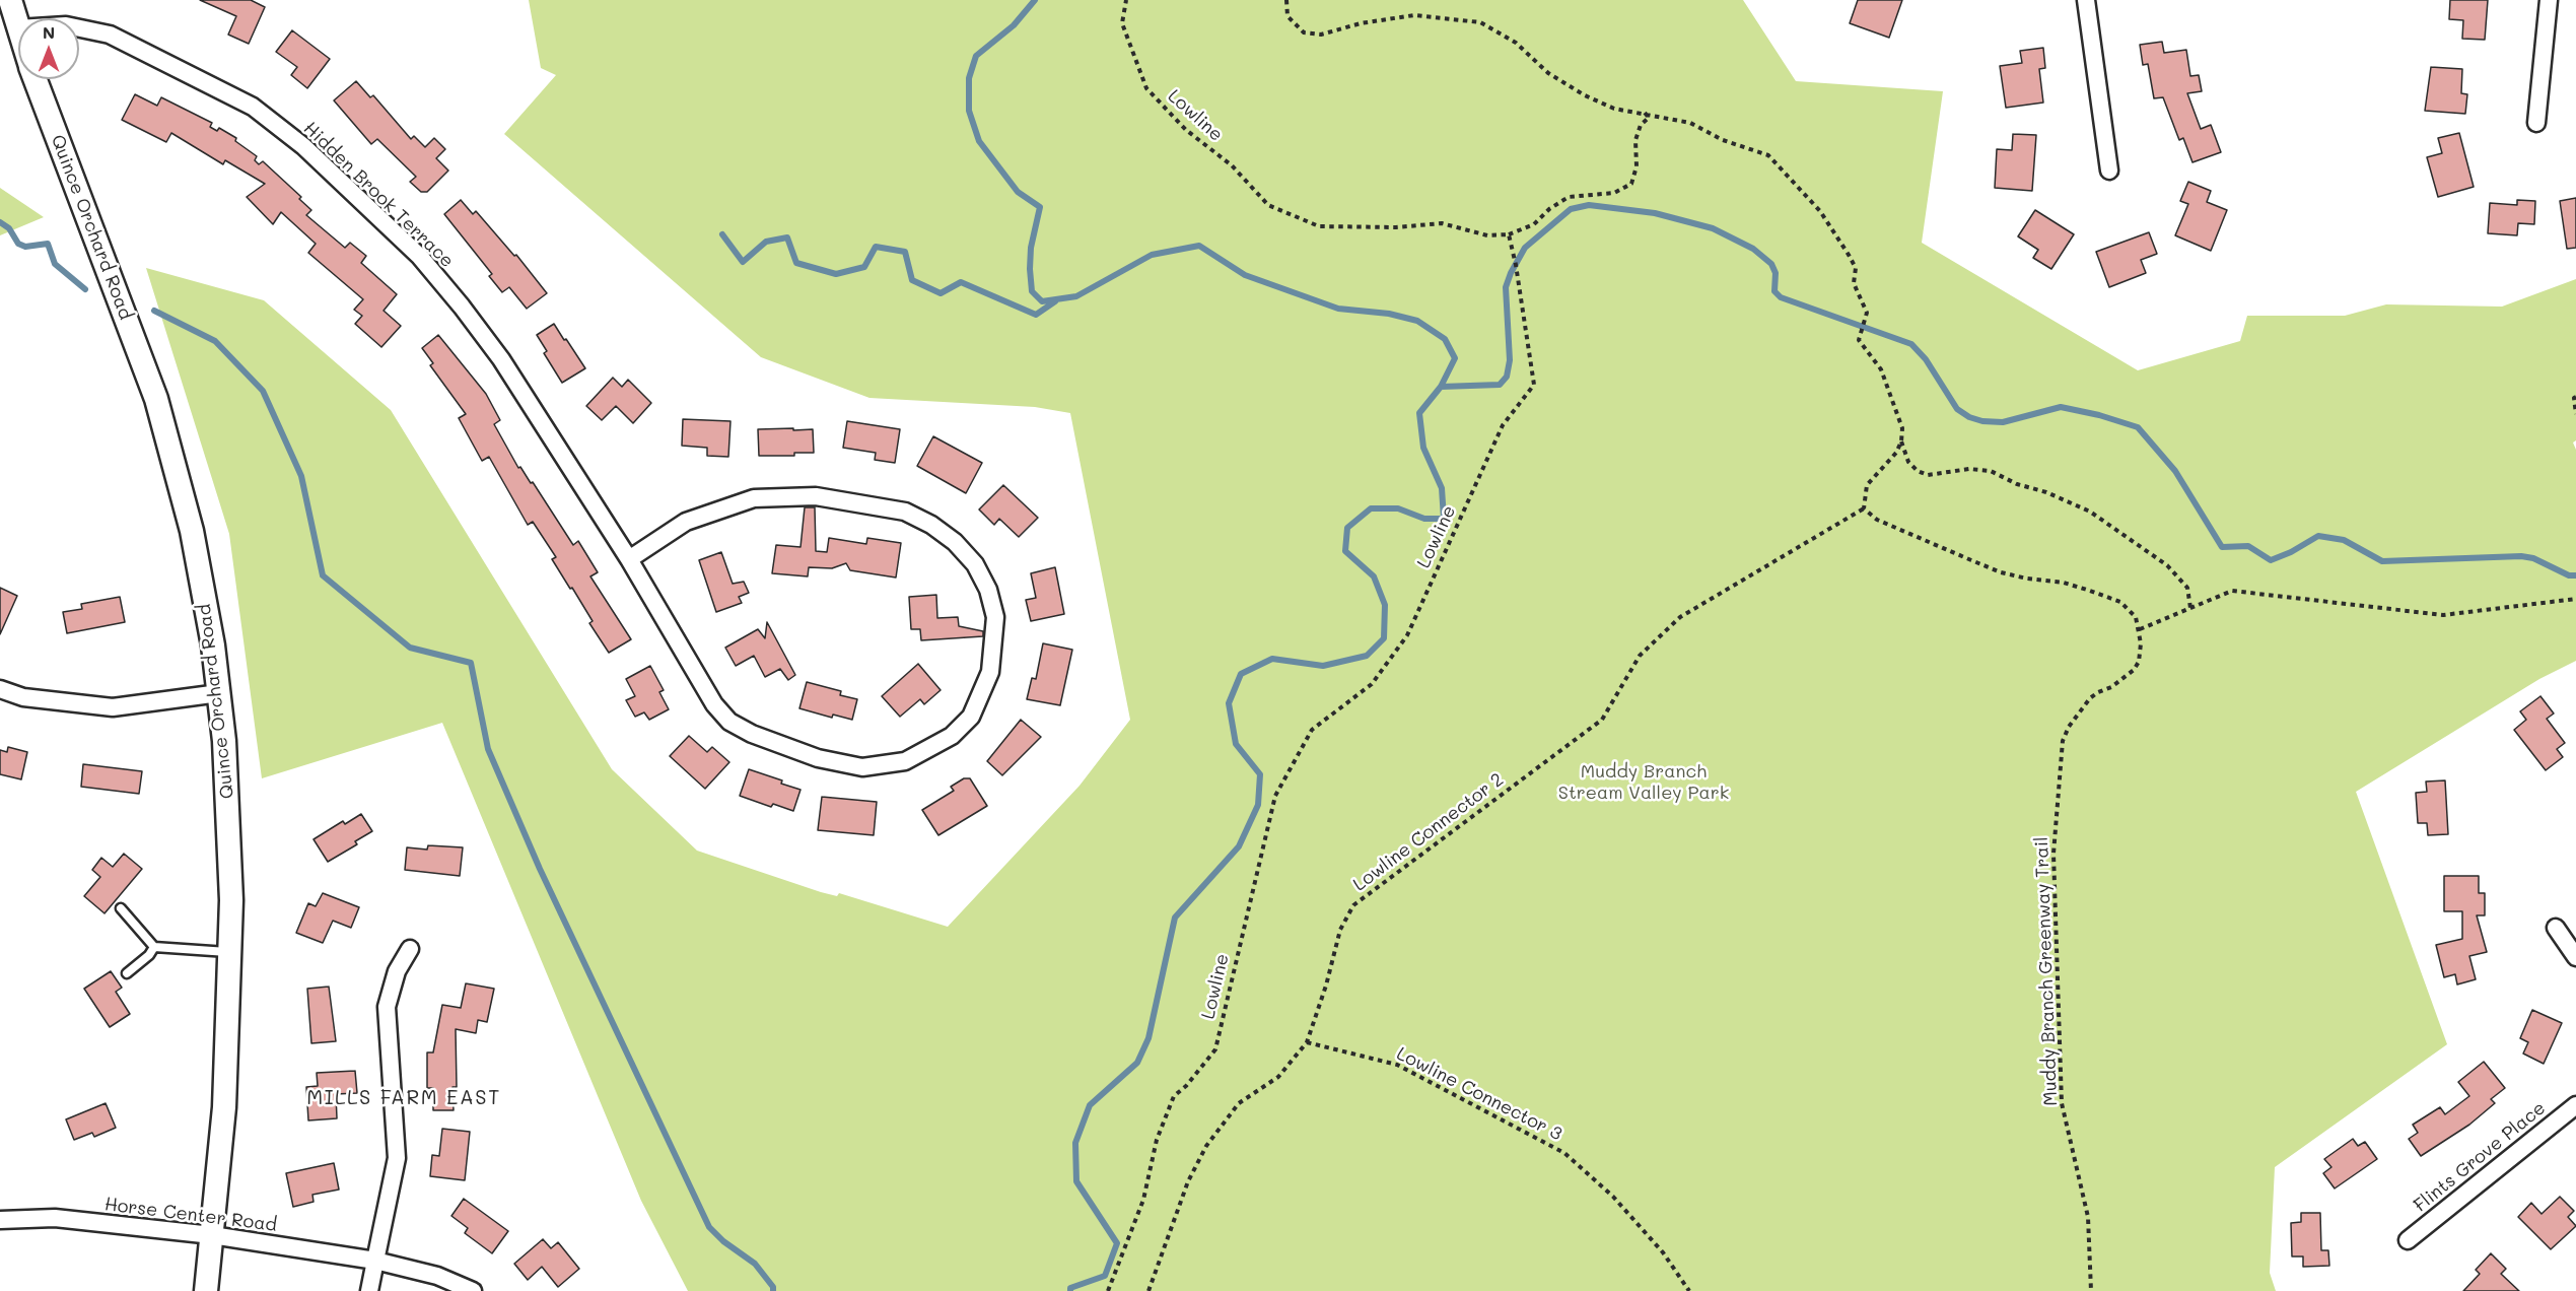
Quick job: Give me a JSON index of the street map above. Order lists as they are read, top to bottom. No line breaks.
{"streets":{"street":["Hidden Brook Terrace","Quince Orchard Road","Flints Grove Place","Horse Center Road"],"path":["Lowline","Lowline Connector 2","Muddy Branch Greenway Trail","Lowline Connector 3"]},"crossings":[["Quince Orchard Road","Horse Center Road"],["Lowline Connector 2","Lowline Connector 3"]],"districts":["MILLS FARM EAST"],"parks":["Muddy Branch Stream Valley Park"],"north":"top"}
